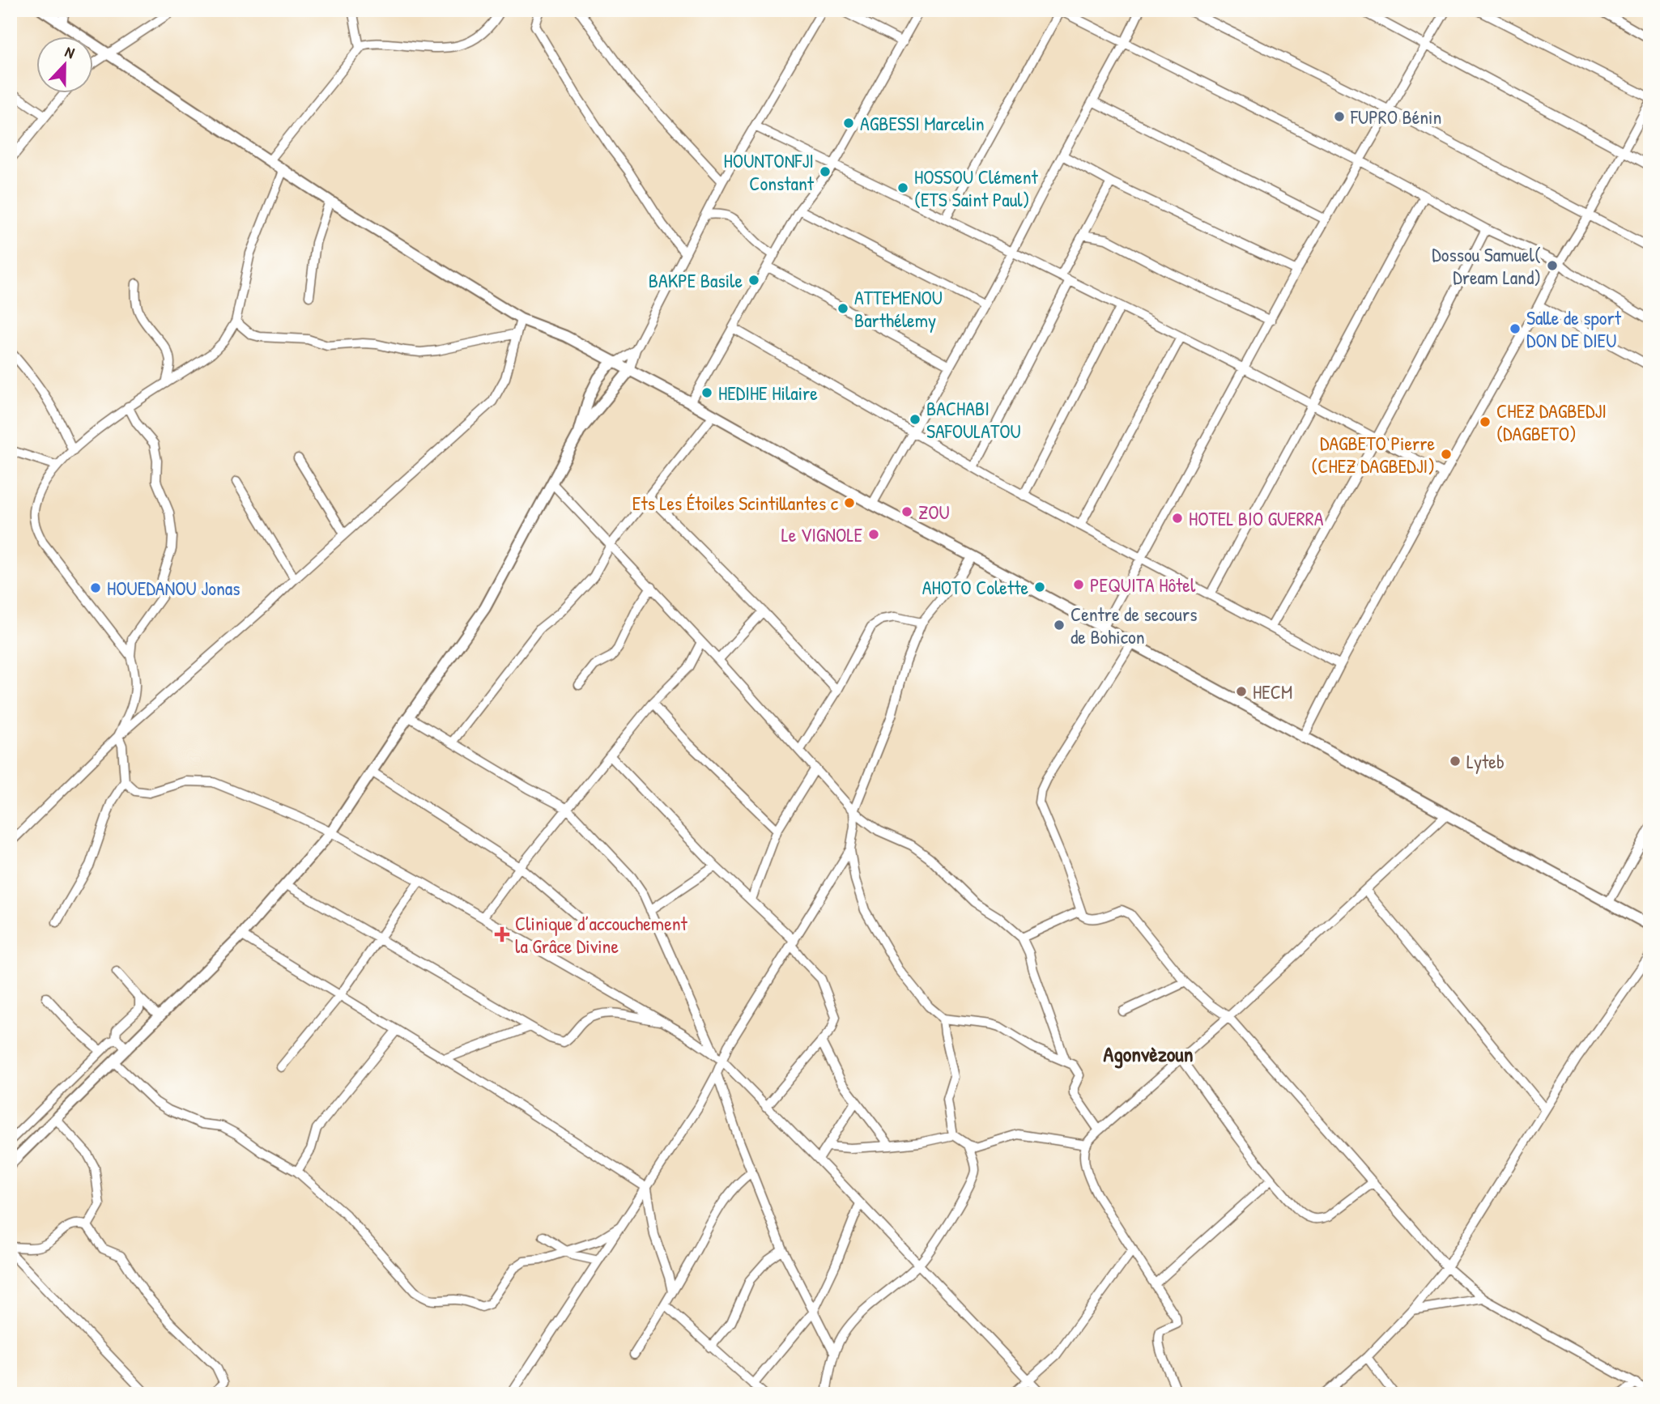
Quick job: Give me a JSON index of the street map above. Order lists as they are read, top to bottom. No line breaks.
{"districts":["Agonvèzoun"],"places":{"other":["FUPRO Bénin","AGBESSI Marcelin","HOUNTONFJI Constant","HOSSOU Clément (ETS Saint Paul)","Dossou Samuel( Dream Land)","BAKPE Basile","ATTEMENOU Barthélemy","Salle de sport DON DE DIEU","HEDIHE Hilaire","BACHABI SAFOULATOU","CHEZ DAGBEDJI (DAGBETO)","DAGBETO Pierre (CHEZ DAGBEDJI)","Ets Les Étoiles Scintillantes c","ZOU","HOTEL BIO GUERRA","Le VIGNOLE","PEQUITA Hôtel","AHOTO Colette","HOUEDANOU Jonas","Centre de secours de Bohicon","HECM","Lyteb"],"health":["Clinique d’accouchement la Grâce Divine"]},"north":"top"}
